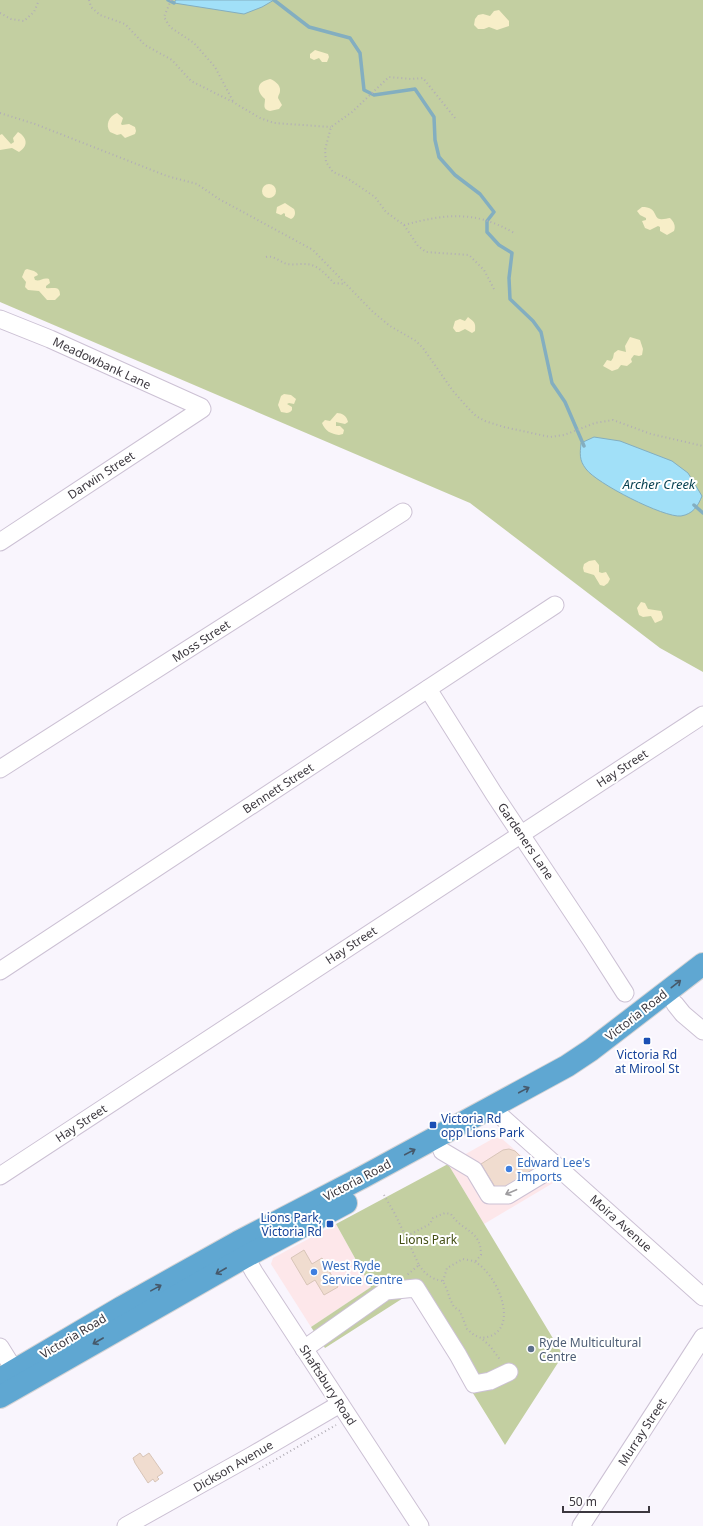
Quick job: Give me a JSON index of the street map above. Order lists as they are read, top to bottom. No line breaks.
{"streets":{"highway":["Victoria Road"],"street":["Meadowbank Lane","Darwin Street","Moss Street","Hay Street","Bennett Street","Gardeners Lane","Moira Avenue","Shaftsbury Road","Murray Street","Dickson Avenue"]},"crossings":[["Meadowbank Lane","Darwin Street"],["Hay Street","Gardeners Lane"],["Bennett Street","Gardeners Lane"],["Victoria Road","Moira Avenue"],["Victoria Road","Shaftsbury Road"],["Shaftsbury Road","Dickson Avenue"]],"water":["Archer Creek"],"parks":["Lions Park"],"places":{"transit":["Victoria Rd at Mirool St","Victoria Rd opp Lions Park","Lions Park, Victoria Rd"],"other":["Edward Lee's Imports","West Ryde Service Centre","Ryde Multicultural Centre"]},"scale_bar":"50 m"}
